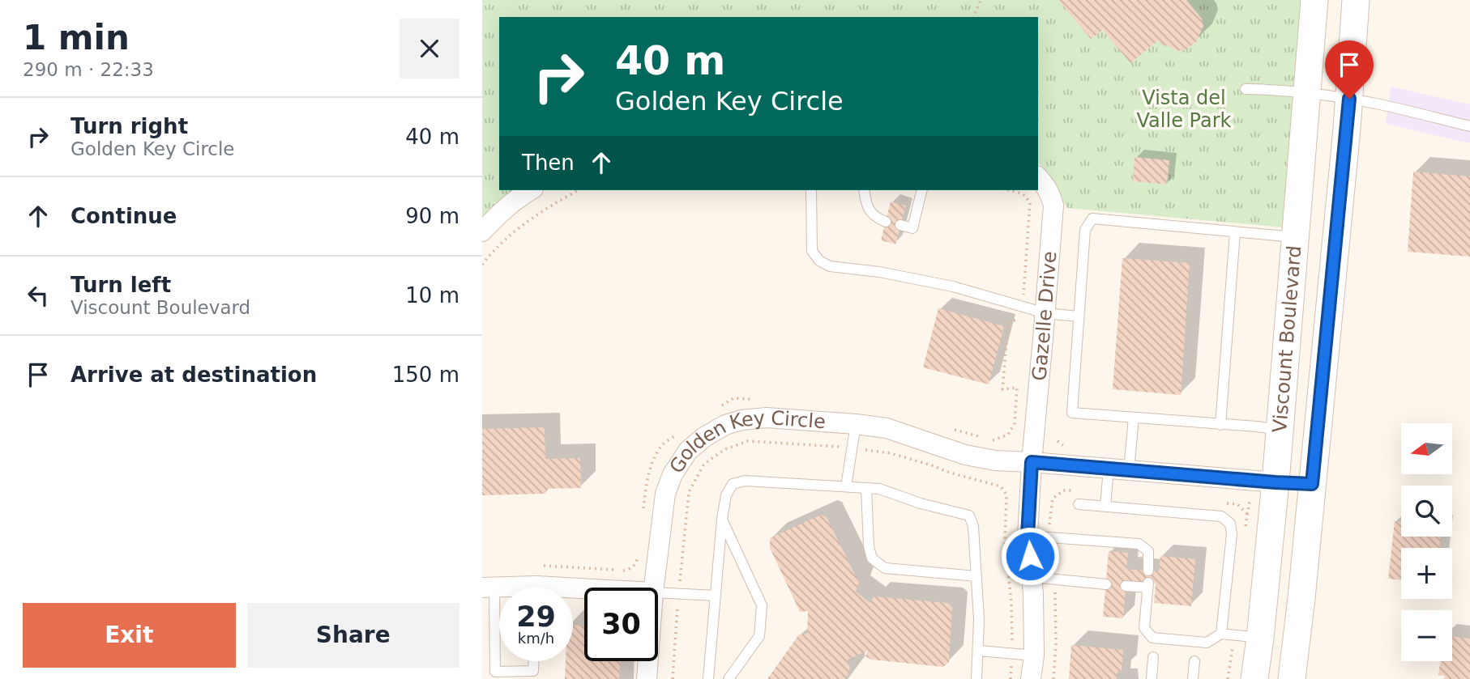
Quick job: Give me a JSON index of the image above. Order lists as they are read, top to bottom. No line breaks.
{"streets":{"main road":["Viscount Boulevard"],"street":["Gazelle Drive","Golden Key Circle"]},"crossings":[["Gazelle Drive","Golden Key Circle"],["Viscount Boulevard","Golden Key Circle"]],"parks":["Vista del Valle Park"],"north":"left","page":{"heading":["1 min","290 m · 22:33"],"turn":["40 m","Golden Key Circle"],"list":[{"name":"Turn right","note":"Golden Key Circle","value":"40 m"},{"name":"Continue","value":"90 m"},{"name":"Turn left","note":"Viscount Boulevard","value":"10 m"},{"name":"Arrive at destination","value":"150 m"}],"then":"Then","map_buttons":["+","−"],"speed":"29 km/h","limit":"30","buttons":["Exit","Share"]}}
